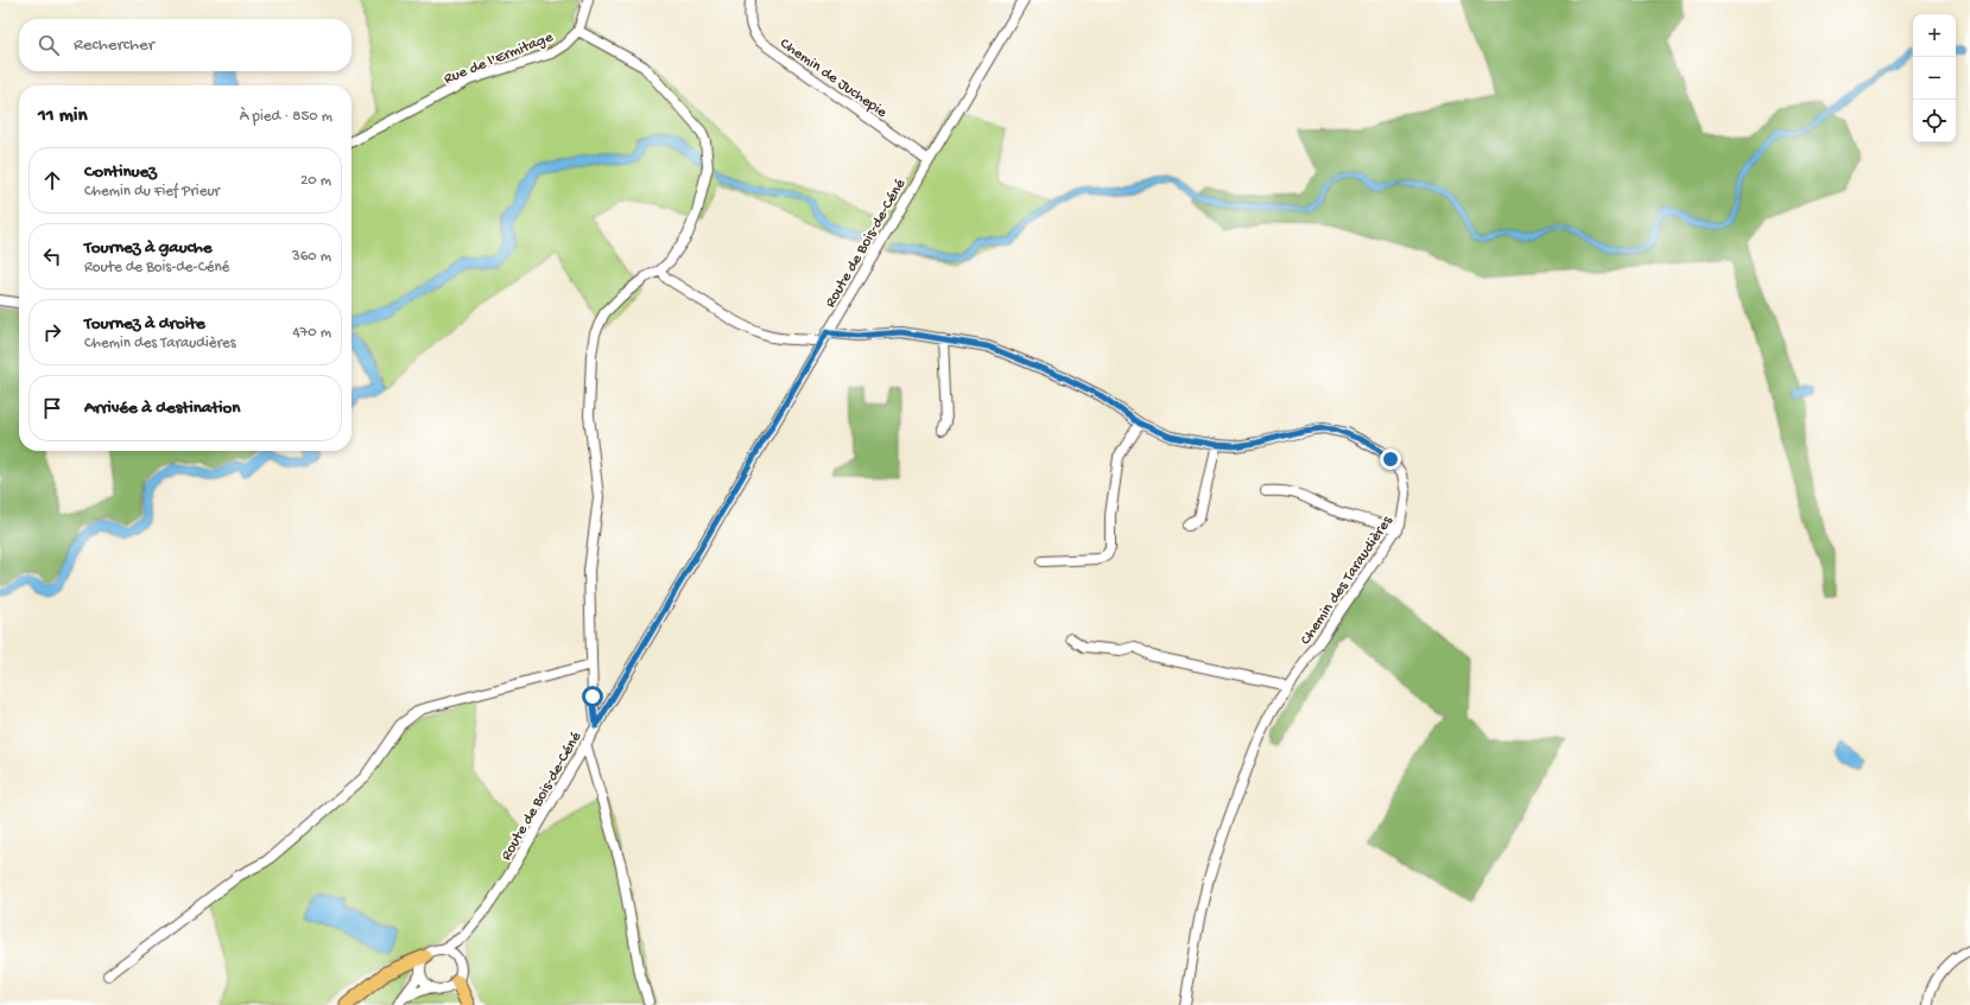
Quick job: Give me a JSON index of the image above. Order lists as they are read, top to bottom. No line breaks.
{"streets":{"street":["Rue de l'Ermitage","Chemin de Juchepie","Route de Bois-de-Céné","Chemin des Taraudières"]},"crossings":[["Chemin de Juchepie","Route de Bois-de-Céné"],["Route de Bois-de-Céné","Chemin des Taraudières"]],"page":{"map_buttons":["+","−"],"search":"Rechercher","heading":["11 min","À pied · 850 m"],"list":[["Continuez","Chemin du Fief Prieur","20 m"],["Tournez à gauche","Route de Bois-de-Céné","360 m"],["Tournez à droite","Chemin des Taraudières","470 m"],"Arrivée à destination"]}}
